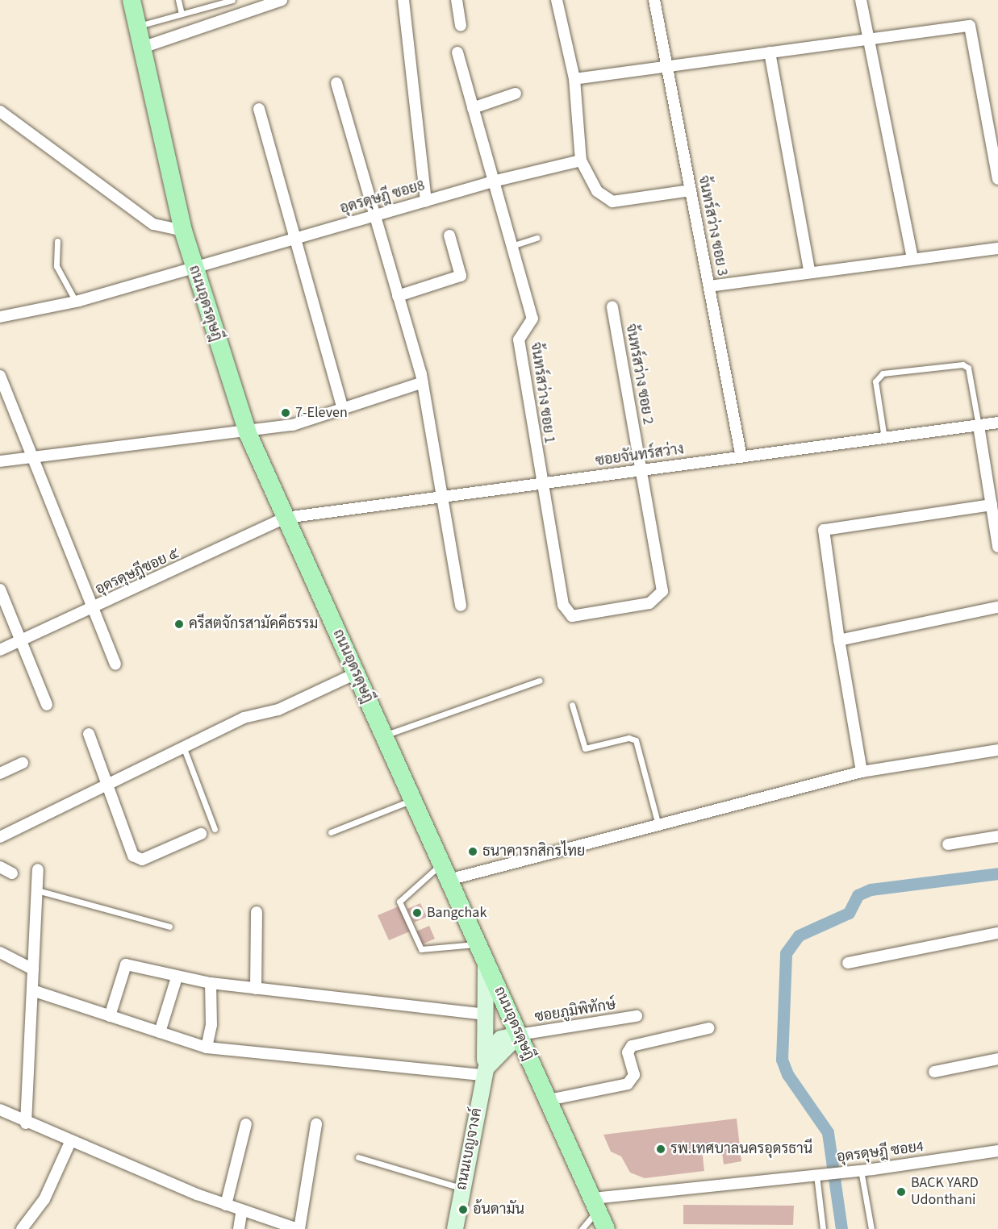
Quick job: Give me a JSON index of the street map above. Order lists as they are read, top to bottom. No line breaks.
{"streets":{"main road":["ถนนอุดรดุษฎี"],"street":["อุดรดุษฎี ซอย8","จ้นทร์สว่าง ซอย 3","จ้นทร์สว่าง ซอย 2","จ้นทร์สว่าง ซอย 1","ซอยจันทร์สว่าง","อุดรดุษฎีซอย ๕","ซอยภูมิพิทักษ์","ถนนเบญจางค์","อุดรดุษฎี ซอย4"]},"crossings":[["อุดรดุษฎี ซอย8","ถนนอุดรดุษฎี"],["อุดรดุษฎี ซอย8","จ้นทร์สว่าง ซอย 1"],["จ้นทร์สว่าง ซอย 3","ซอยจันทร์สว่าง"],["ถนนอุดรดุษฎี","ซอยจันทร์สว่าง"],["ถนนอุดรดุษฎี","อุดรดุษฎีซอย ๕"],["ถนนอุดรดุษฎี","ซอยภูมิพิทักษ์"],["ถนนอุดรดุษฎี","ถนนเบญจางค์"],["ถนนอุดรดุษฎี","อุดรดุษฎี ซอย4"],["จ้นทร์สว่าง ซอย 2","จ้นทร์สว่าง ซอย 1"],["จ้นทร์สว่าง ซอย 2","ซอยจันทร์สว่าง"],["จ้นทร์สว่าง ซอย 1","ซอยจันทร์สว่าง"],["ซอยจันทร์สว่าง","อุดรดุษฎีซอย ๕"],["ซอยภูมิพิทักษ์","ถนนเบญจางค์"]],"places":["7-Eleven","ครีสตจักรสามัคคีธรรม","ธนาคารกสิกรไทย","Bangchak","รพ.เทศบาลนครอุดรธานี","BACK YARD Udonthani","อ้นดามัน"]}
